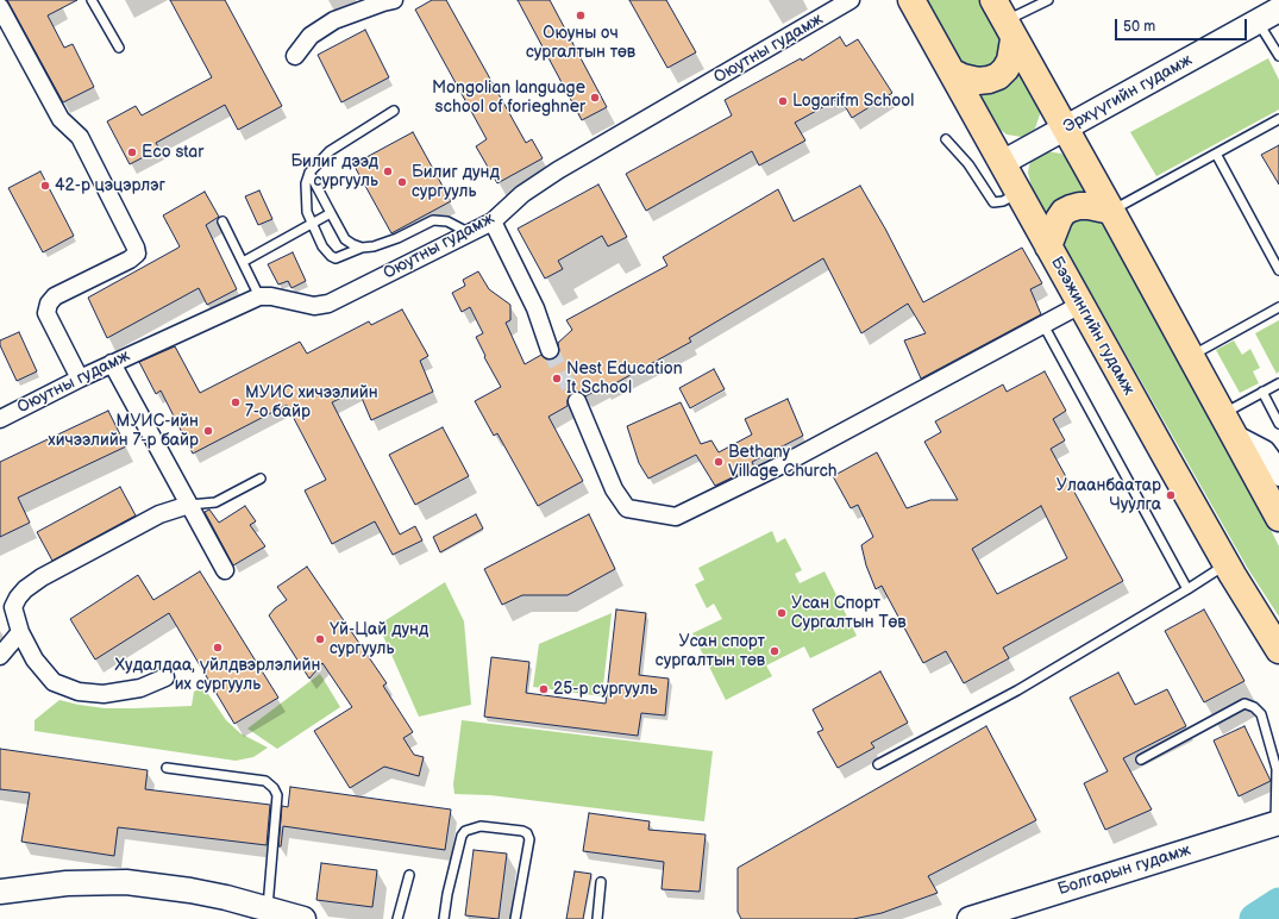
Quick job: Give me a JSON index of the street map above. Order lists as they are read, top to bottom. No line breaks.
{"streets":{"main road":["Бээжингийн гудамж"],"street":["Оюутны гудамж","Эрхүүгийн гудамж","Болгарын гудамж"]},"crossings":[["Эрхүүгийн гудамж","Бээжингийн гудамж"]],"places":["Оюуны оч сургалтын төв","Mongolian language school of forieghner","Logarifm School","Eco star","Билиг дээд сургууль","Билиг дунд сургууль","42-р цэцэрлэг","Nest Education It School","МУИС хичээлийн 7-о байр","МУИС-ийн хичээлийн 7-р байр","Bethany Village Church","Улаанбаатар Чуулга","Усан Спорт Сургалтын Төв","Үй-Цай дунд сургууль","Худалдаа, үйлдвэрлэлийн их сургууль","Усан спорт сургалтын төв","25-р сургууль"],"scale_bar":"50 m"}
